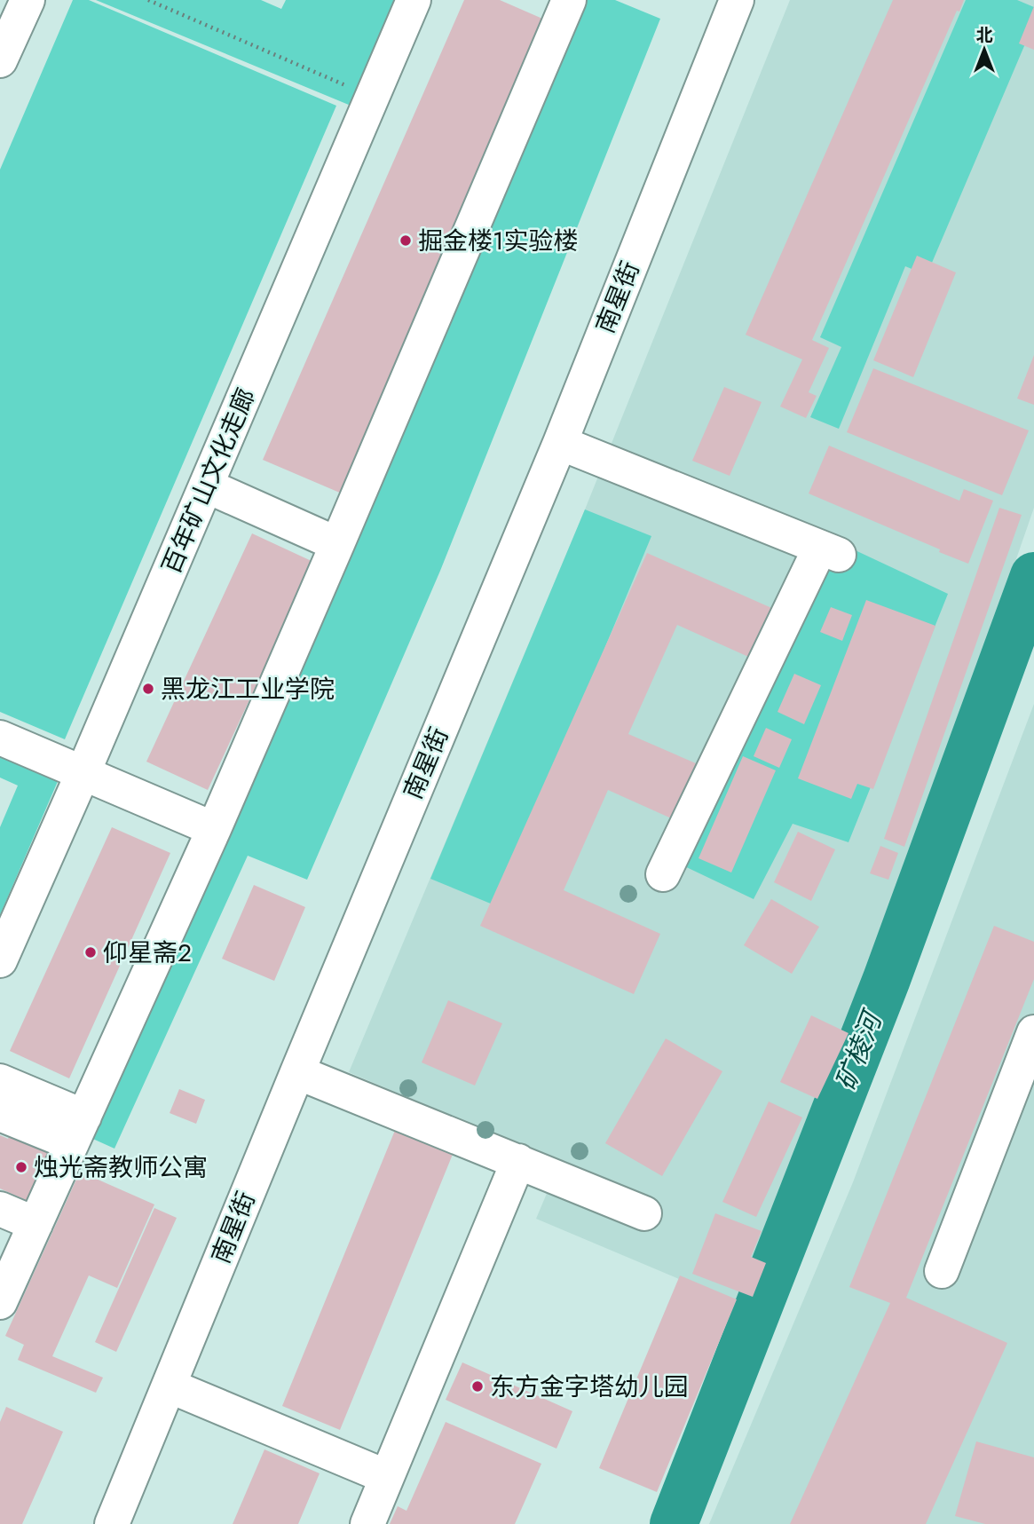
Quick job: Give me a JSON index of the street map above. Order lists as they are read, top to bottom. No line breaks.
{"streets":{"street":["南星街","百年矿山文化走廊"]},"water":["矿棱河"],"places":["掘金楼1实验楼","黑龙江工业学院","仰星斋2","烛光斋教师公寓","东方金字塔幼儿园"],"north":"top"}
